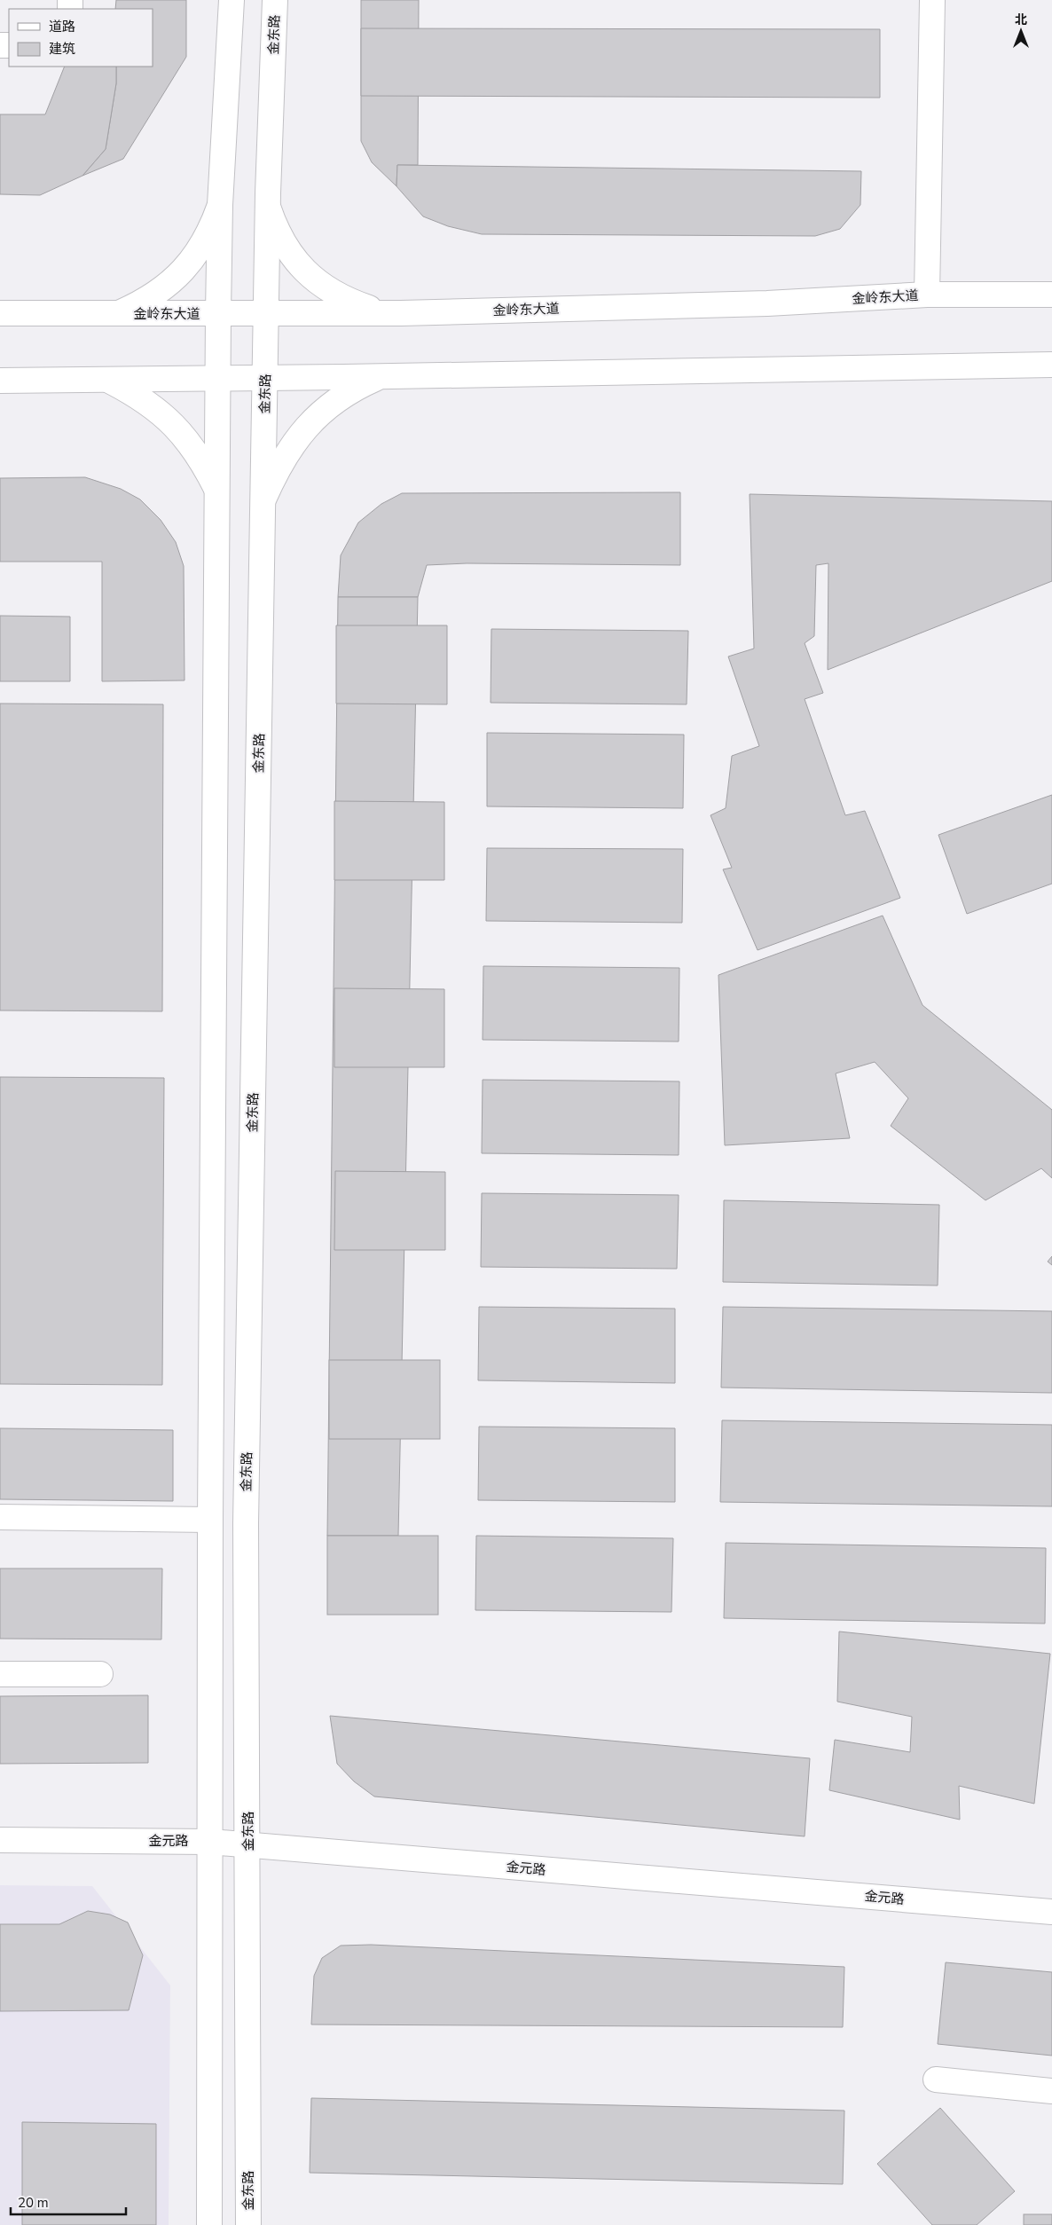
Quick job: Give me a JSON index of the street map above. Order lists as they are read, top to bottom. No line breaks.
{"streets":{"street":["金东路","金岭东大道","金元路"]},"crossings":[["金东路","金岭东大道"],["金东路","金元路"]],"legend":["道路","建筑"],"scale_bar":"20 m","north":"top"}
